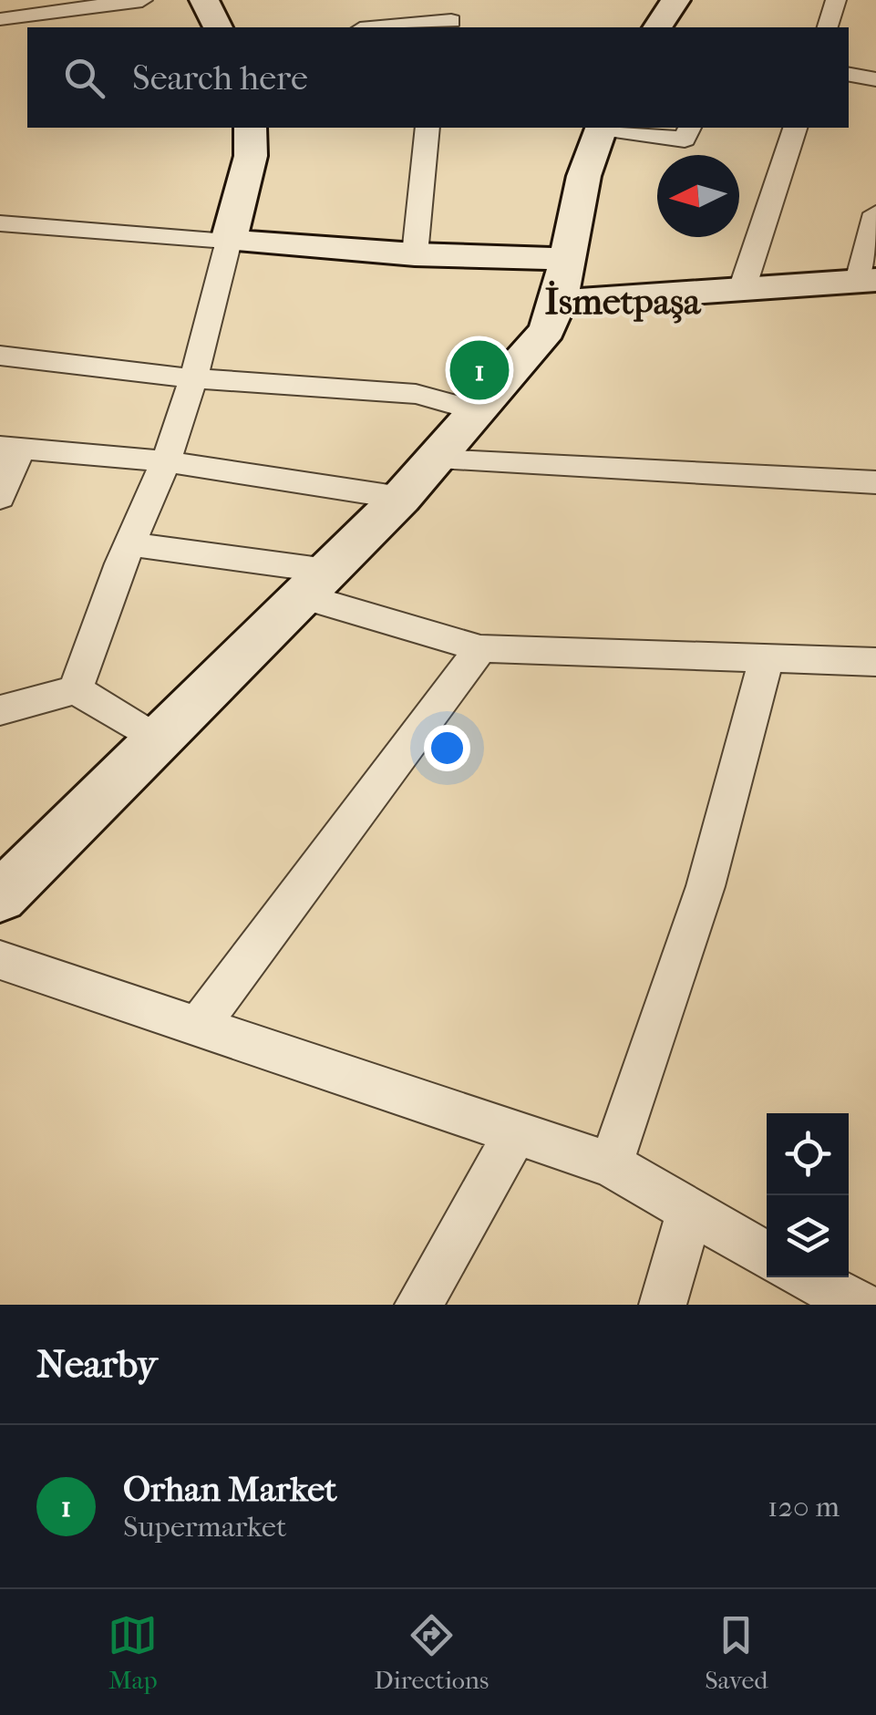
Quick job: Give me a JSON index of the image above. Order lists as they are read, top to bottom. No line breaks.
{"districts":["İsmetpaşa"],"north":"left","page":{"search":"Search here","pins":"1","heading":"Nearby","list":[{"mark":"1","name":"Orhan Market","note":"Supermarket","value":"120 m"}],"nav":["Map","Directions","Saved"]}}
